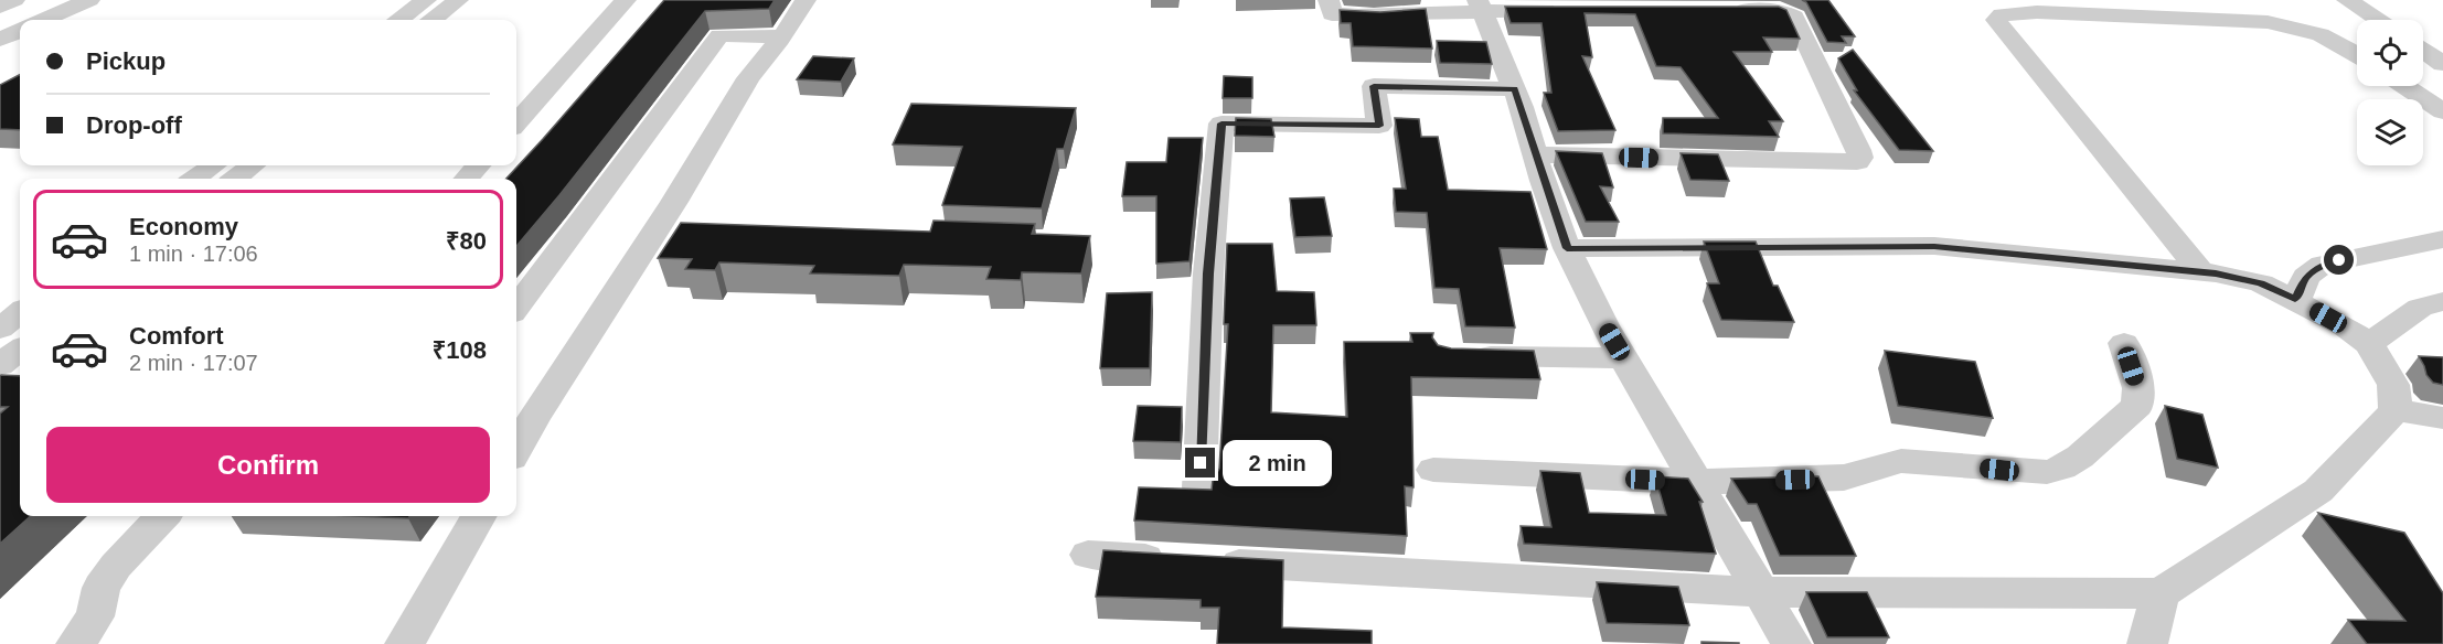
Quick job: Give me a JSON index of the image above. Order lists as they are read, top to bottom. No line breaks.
{"page":{"banner":["Pickup","Drop-off"],"list":[{"name":"Economy","note":"1 min · 17:06","value":"₹80"},{"name":"Comfort","note":"2 min · 17:07","value":"₹108"}],"buttons":"Confirm","bubble":"2 min"}}
